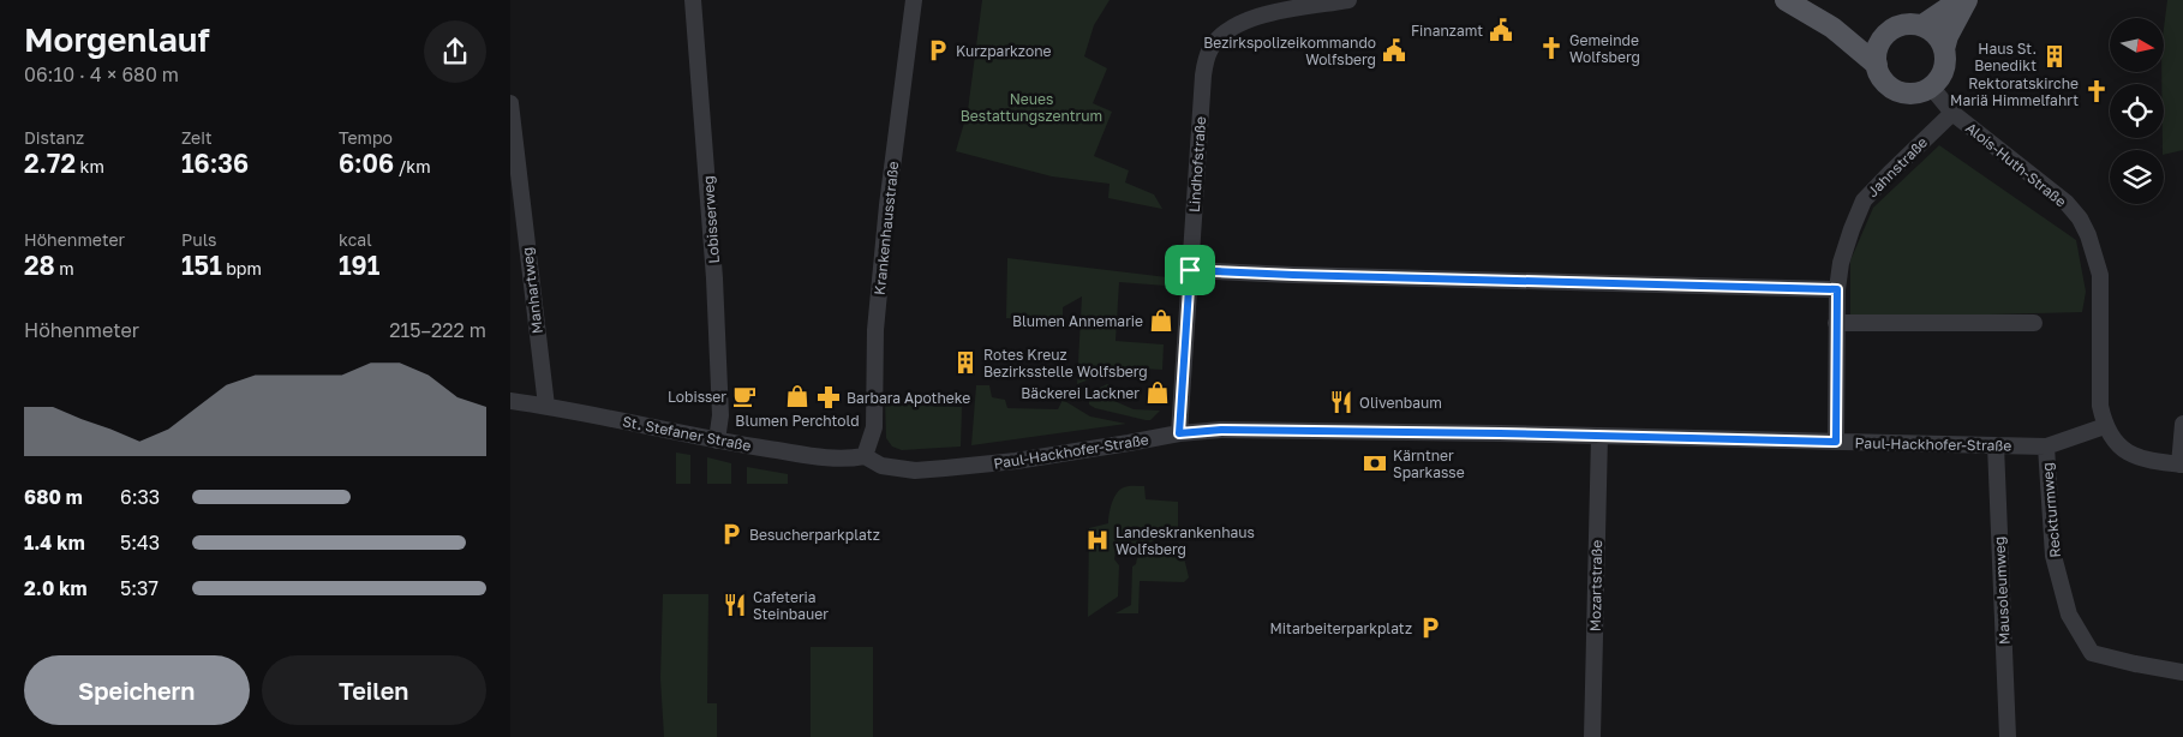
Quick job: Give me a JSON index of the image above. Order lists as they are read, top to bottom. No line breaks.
{"streets":{"street":["Lindhofstraße","Alois-Huth-Straße","Jahnstraße","Lobisserweg","Krankenhausstraße","Manhartweg","St. Stefaner Straße","Paul-Hackhofer-Straße","Reckturmweg","Mozartstraße","Mausoleumweg"]},"crossings":[["Lindhofstraße","Paul-Hackhofer-Straße"],["Alois-Huth-Straße","Jahnstraße"],["Alois-Huth-Straße","Paul-Hackhofer-Straße"],["Jahnstraße","Paul-Hackhofer-Straße"],["Lobisserweg","St. Stefaner Straße"],["Krankenhausstraße","St. Stefaner Straße"],["Krankenhausstraße","Paul-Hackhofer-Straße"],["Manhartweg","St. Stefaner Straße"],["St. Stefaner Straße","Paul-Hackhofer-Straße"],["Paul-Hackhofer-Straße","Reckturmweg"],["Paul-Hackhofer-Straße","Mozartstraße"],["Paul-Hackhofer-Straße","Mausoleumweg"]],"parks":["Neues Bestattungszentrum"],"places":{"public building":["Finanzamt","Bezirkspolizeikommando Wolfsberg"],"church":["Gemeinde Wolfsberg","Rektoratskirche Mariä Himmelfahrt"],"parking":["Kurzparkzone","Besucherparkplatz","Mitarbeiterparkplatz"],"building":["Haus St. Benedikt","Rotes Kreuz Bezirksstelle Wolfsberg"],"shop":["Blumen Annemarie","Bäckerei Lackner","Blumen Perchtold"],"cafe":["Lobisser"],"pharmacy":["Barbara Apotheke"],"restaurant":["Olivenbaum","Cafeteria Steinbauer"],"bank":["Kärntner Sparkasse"],"hospital":["Landeskrankenhaus Wolfsberg"]},"north":"right","page":{"heading":["Morgenlauf","06:10 · 4 × 680 m"],"stats":[["Distanz","2.72 km"],["Zeit","16:36"],["Tempo","6:06 /km"],["Höhenmeter","28 m"],["Puls","151 bpm"],["kcal","191"]],"chart":["Höhenmeter","215–222 m"],"list":[{"name":"680 m","note":"6:33"},{"name":"1.4 km","note":"5:43"},{"name":"2.0 km","note":"5:37"}],"buttons":["Speichern","Teilen"]}}
